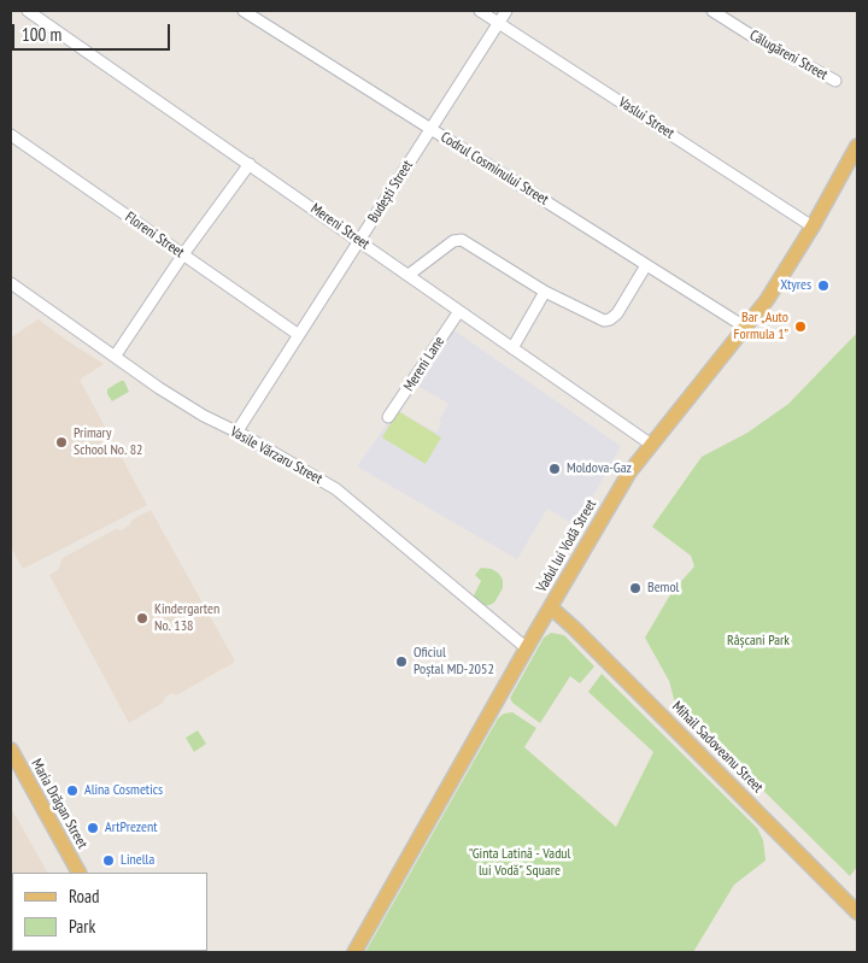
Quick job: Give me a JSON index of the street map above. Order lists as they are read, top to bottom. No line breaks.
{"streets":{"main road":["Vadul lui Vodă Street","Mihail Sadoveanu Street","Maria Drăgan Street"],"street":["Călugăreni Street","Vaslui Street","Codrul Cosminului Street","Budești Street","Mereni Street","Floreni Street","Mereni Lane","Vasile Vărzaru Street"]},"crossings":[["Vaslui Street","Budești Street"],["Vaslui Street","Vadul lui Vodă Street"],["Codrul Cosminului Street","Budești Street"],["Codrul Cosminului Street","Vadul lui Vodă Street"],["Budești Street","Mereni Street"],["Budești Street","Floreni Street"],["Budești Street","Vasile Vărzaru Street"],["Mereni Street","Mereni Lane"],["Mereni Street","Vadul lui Vodă Street"],["Vasile Vărzaru Street","Vadul lui Vodă Street"],["Vadul lui Vodă Street","Mihail Sadoveanu Street"]],"parks":["Râșcani Park","\"Ginta Latină - Vadul lui Vodă\" Square"],"places":["Xtyres","Bar „Auto Formula 1”","Primary School No. 82","Moldova-Gaz","Bemol","Kindergarten No. 138","Oficiul Poștal MD-2052","Alina Cosmetics","ArtPrezent","Linella"],"legend":["Road","Park"],"scale_bar":"100 m"}
